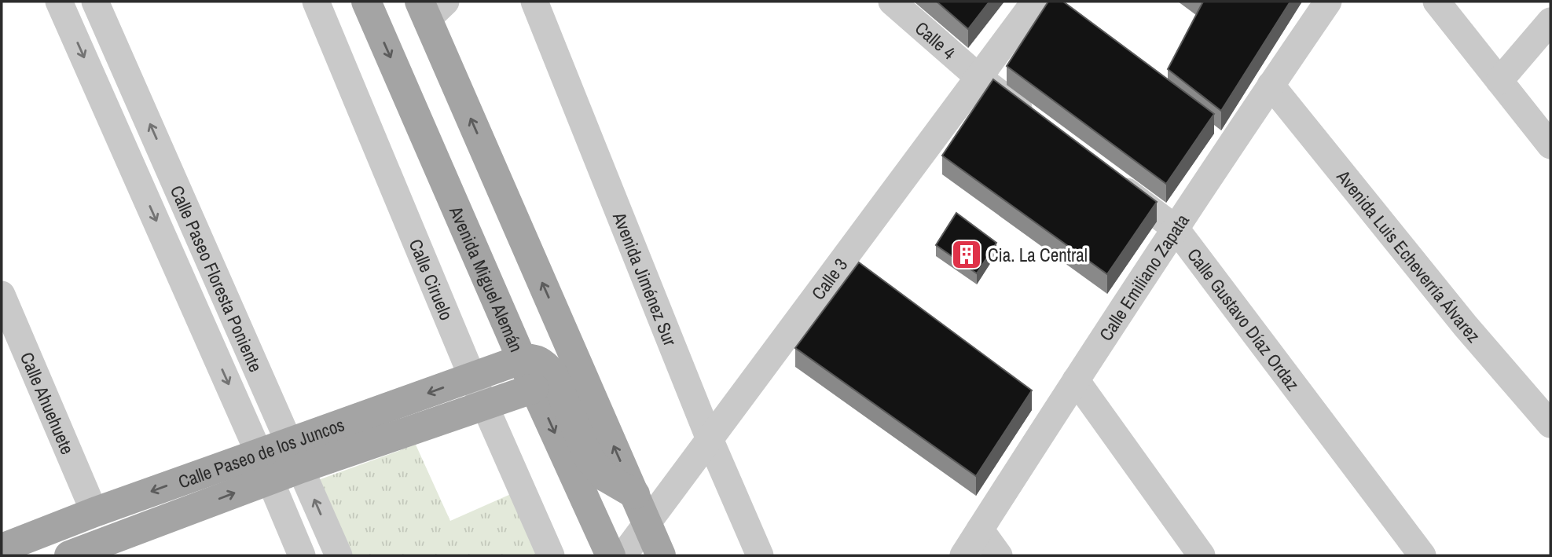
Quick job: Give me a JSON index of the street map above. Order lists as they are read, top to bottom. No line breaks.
{"streets":{"main road":["Avenida Miguel Alemán","Calle Paseo de los Juncos"],"street":["Calle 4","Avenida Luis Echeverría Álvarez","Calle Emiliano Zapata","Calle Paseo Floresta Poniente","Avenida Jiménez Sur","Calle 3","Calle Ciruelo","Calle Gustavo Díaz Ordaz","Calle Ahuehuete"]},"crossings":[["Calle 4","Calle 3"],["Avenida Luis Echeverría Álvarez","Calle Emiliano Zapata"],["Calle Emiliano Zapata","Calle Gustavo Díaz Ordaz"],["Calle Paseo Floresta Poniente","Calle Paseo de los Juncos"],["Avenida Miguel Alemán","Calle Paseo de los Juncos"],["Avenida Jiménez Sur","Calle 3"],["Calle Ciruelo","Calle Paseo de los Juncos"],["Calle Ahuehuete","Calle Paseo de los Juncos"]],"places":{"building":["Cia. La Central"]}}
